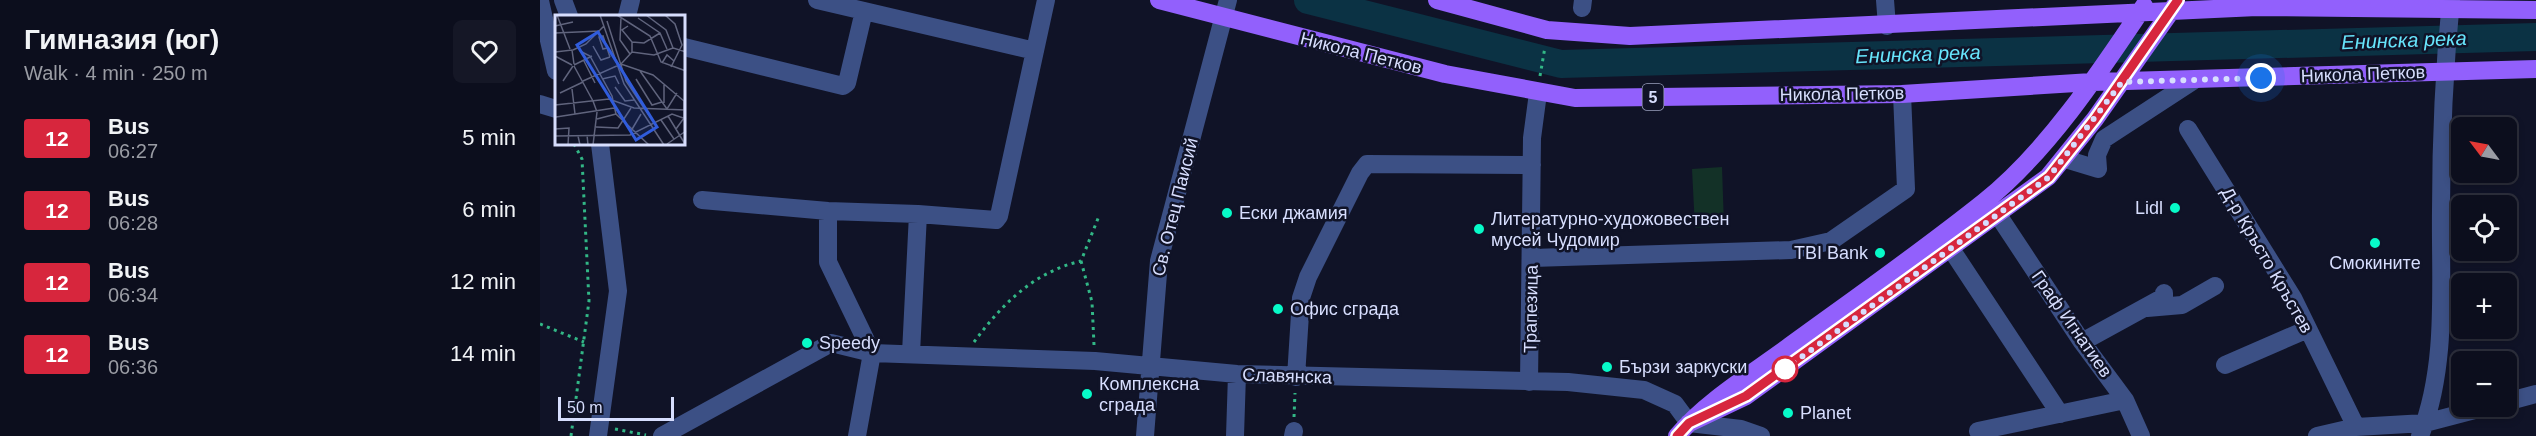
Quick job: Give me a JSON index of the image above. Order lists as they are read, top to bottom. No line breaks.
{"streets":{"main road":["Никола Петков","5"],"street":["Св. Отец Паисий","Д-р Кръсто Кръстев","Трапезица","Граф Игнатиев","Славянска"]},"crossings":[["Никола Петков","Св. Отец Паисий"],["Никола Петков","Трапезица"],["Св. Отец Паисий","Славянска"],["Трапезица","Славянска"]],"water":["Енинска река"],"places":["Lidl","Ески джамия","Литературно-художовествен мусей Чудомир","Смокините","TBI Bank","Офис сграда","Speedy","Бързи заркуски","Комплексна сграда","Planet"],"lines":["bus line 12"],"scale_bar":"50 m","north":"top left","page":{"heading":["Гимназия (юг)","Walk · 4 min · 250 m"],"list":[{"mark":"12","name":"Bus","note":"06:27","value":"5 min"},{"mark":"12","name":"Bus","note":"06:28","value":"6 min"},{"mark":"12","name":"Bus","note":"06:34","value":"12 min"},{"mark":"12","name":"Bus","note":"06:36","value":"14 min"}],"map_buttons":["+","−"],"scale":"50 m"}}
